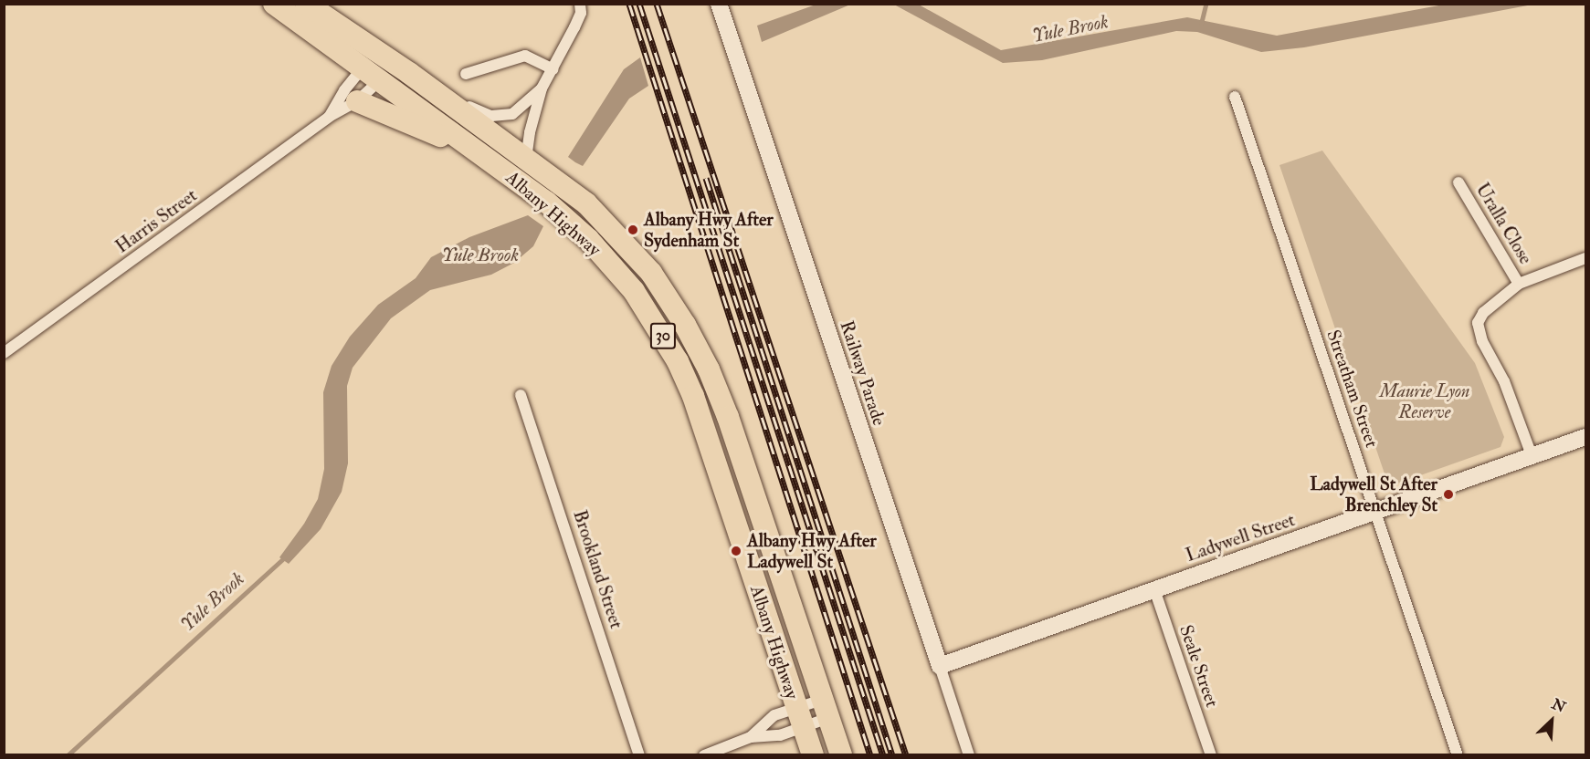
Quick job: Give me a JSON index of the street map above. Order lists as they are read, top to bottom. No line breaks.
{"streets":{"highway":["Albany Highway","30"],"street":["Harris Street","Uralla Close","Railway Parade","Streatham Street","Ladywell Street","Brookland Street","Seale Street"]},"crossings":[["Albany Highway","Harris Street"],["Railway Parade","Ladywell Street"],["Streatham Street","Ladywell Street"],["Ladywell Street","Seale Street"]],"water":["Yule Brook"],"parks":["Maurie Lyon Reserve"],"places":["Albany Hwy After Sydenham St","Ladywell St After Brenchley St","Albany Hwy After Ladywell St"],"north":"top right"}
